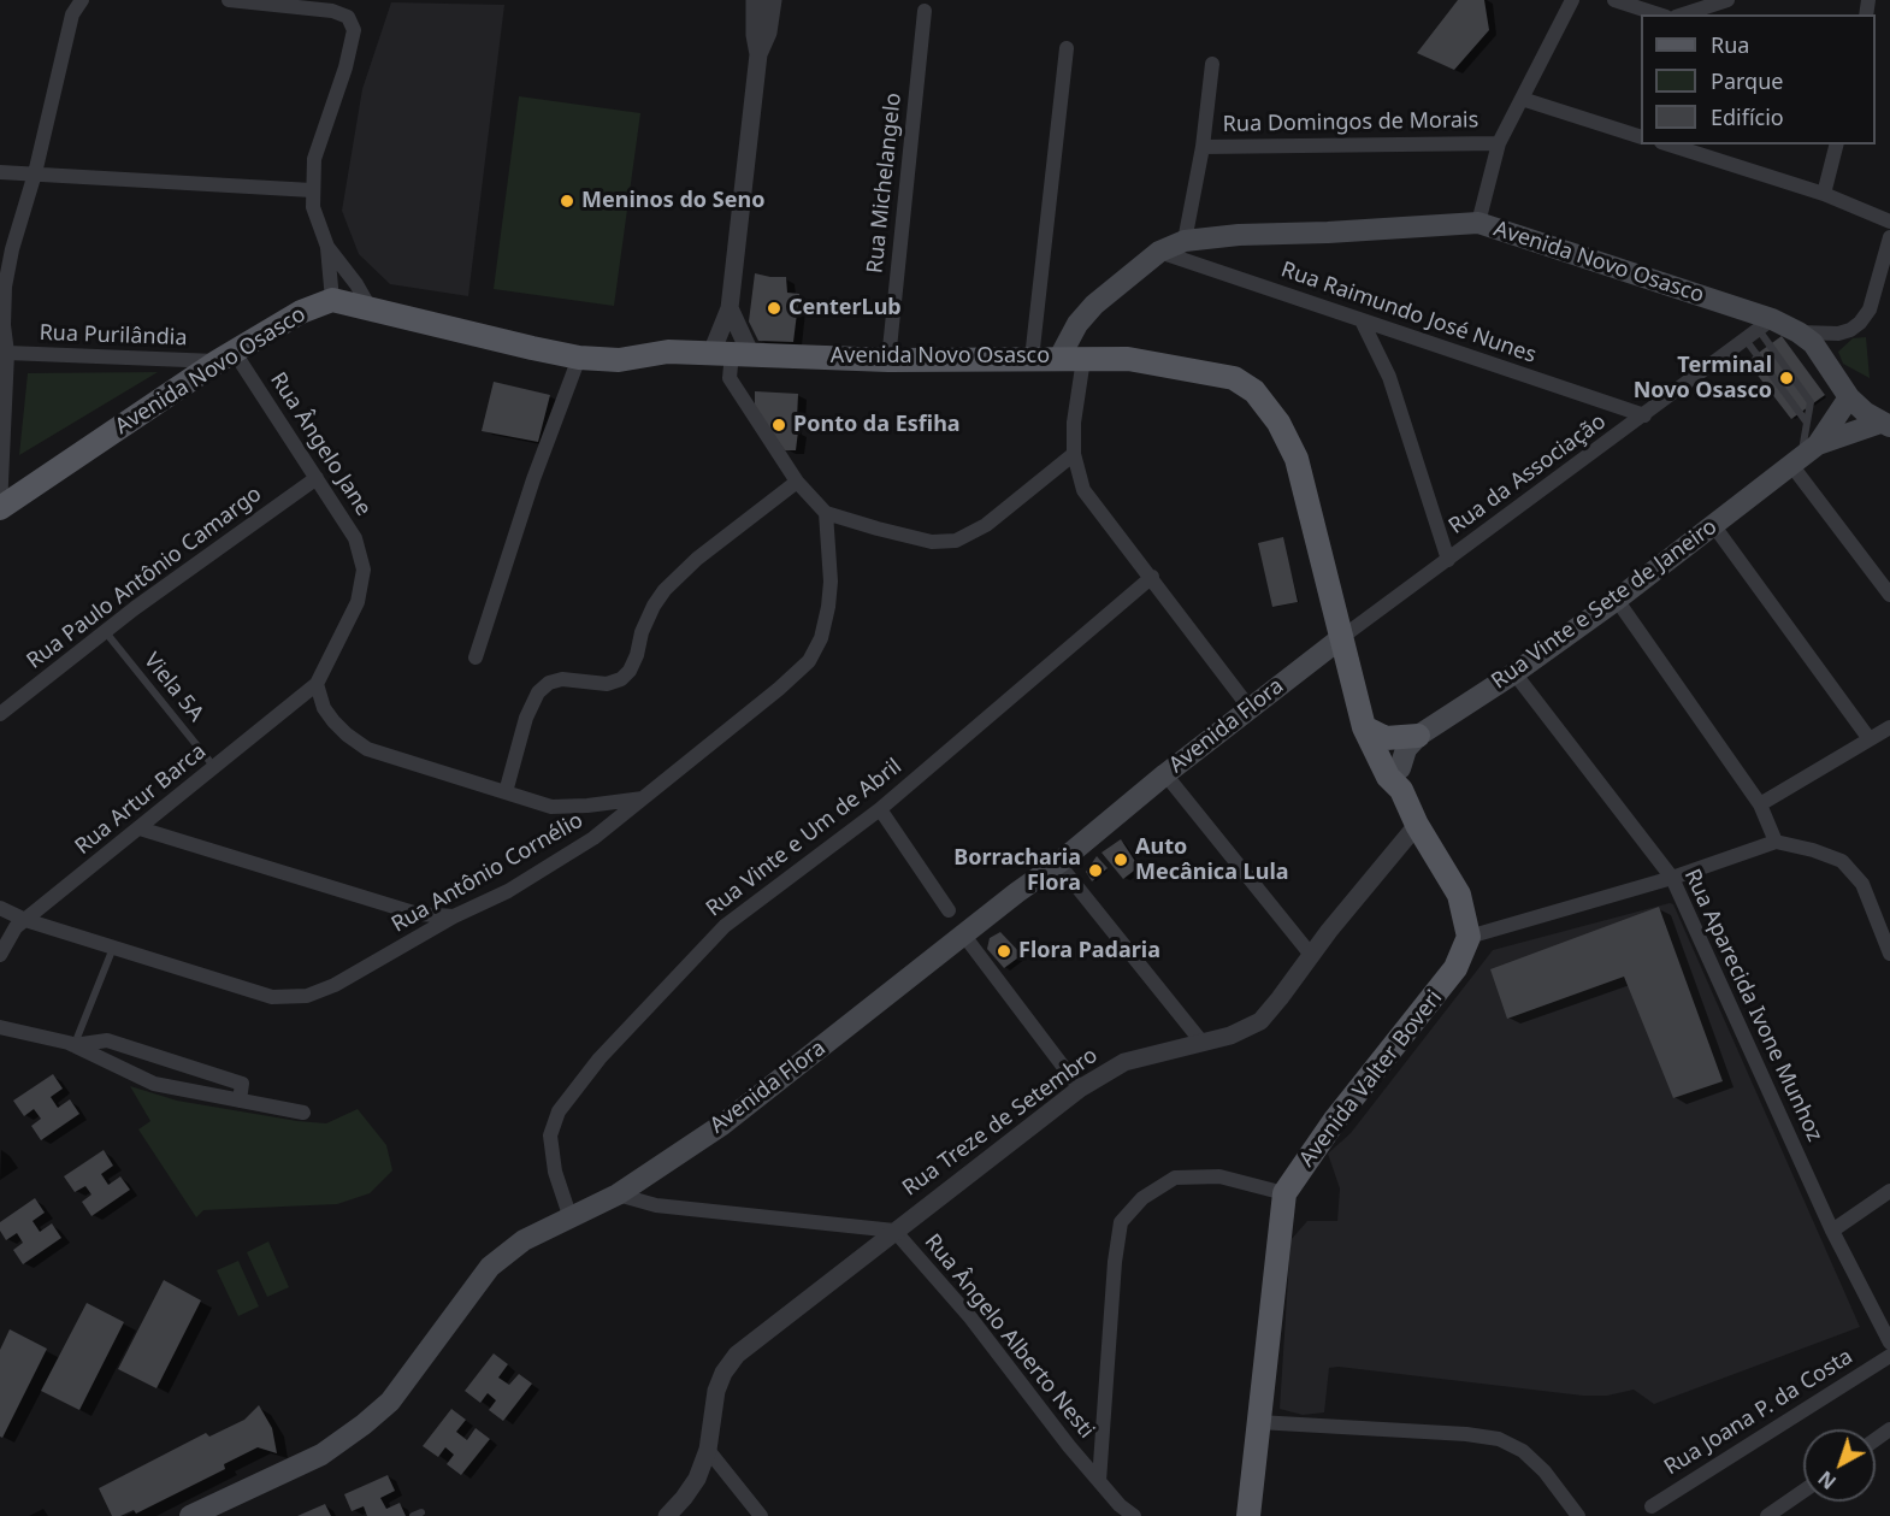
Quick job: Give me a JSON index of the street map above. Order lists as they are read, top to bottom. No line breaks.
{"streets":{"main road":["Avenida Novo Osasco","Rua Vinte e Sete de Janeiro","Avenida Flora","Avenida Valter Boveri"],"street":["Rua Domingos de Morais","Rua Michelangelo","Rua Raimundo José Nunes","Rua Purilândia","Rua Ângelo Jane","Rua da Associação","Rua Paulo Antônio Camargo","Rua Artur Barca","Rua Vinte e Um de Abril","Rua Antônio Cornélio","Rua Aparecida Ivone Munhoz","Rua Treze de Setembro","Rua Ângelo Alberto Nesti","Rua Joana P. da Costa"],"lane":["Viela 5A"]},"crossings":[["Rua Michelangelo","Avenida Novo Osasco"],["Avenida Novo Osasco","Rua Raimundo José Nunes"],["Avenida Novo Osasco","Rua Purilândia"],["Avenida Novo Osasco","Rua Ângelo Jane"],["Avenida Novo Osasco","Rua da Associação"],["Avenida Novo Osasco","Rua Vinte e Sete de Janeiro"],["Rua Raimundo José Nunes","Rua da Associação"],["Rua Purilândia","Rua Ângelo Jane"],["Rua Ângelo Jane","Rua Paulo Antônio Camargo"],["Rua Ângelo Jane","Rua Artur Barca"],["Rua da Associação","Avenida Flora"],["Rua Paulo Antônio Camargo","Viela 5A"],["Rua Vinte e Sete de Janeiro","Rua Aparecida Ivone Munhoz"],["Viela 5A","Rua Artur Barca"],["Avenida Flora","Rua Vinte e Um de Abril"],["Avenida Flora","Rua Ângelo Alberto Nesti"],["Rua Artur Barca","Rua Antônio Cornélio"],["Rua Treze de Setembro","Rua Ângelo Alberto Nesti"]],"places":["Meninos do Seno","CenterLub","Terminal Novo Osasco","Ponto da Esfiha","Auto Mecânica Lula","Borracharia Flora","Flora Padaria"],"legend":["Rua","Parque","Edifício"],"north":"bottom left"}
